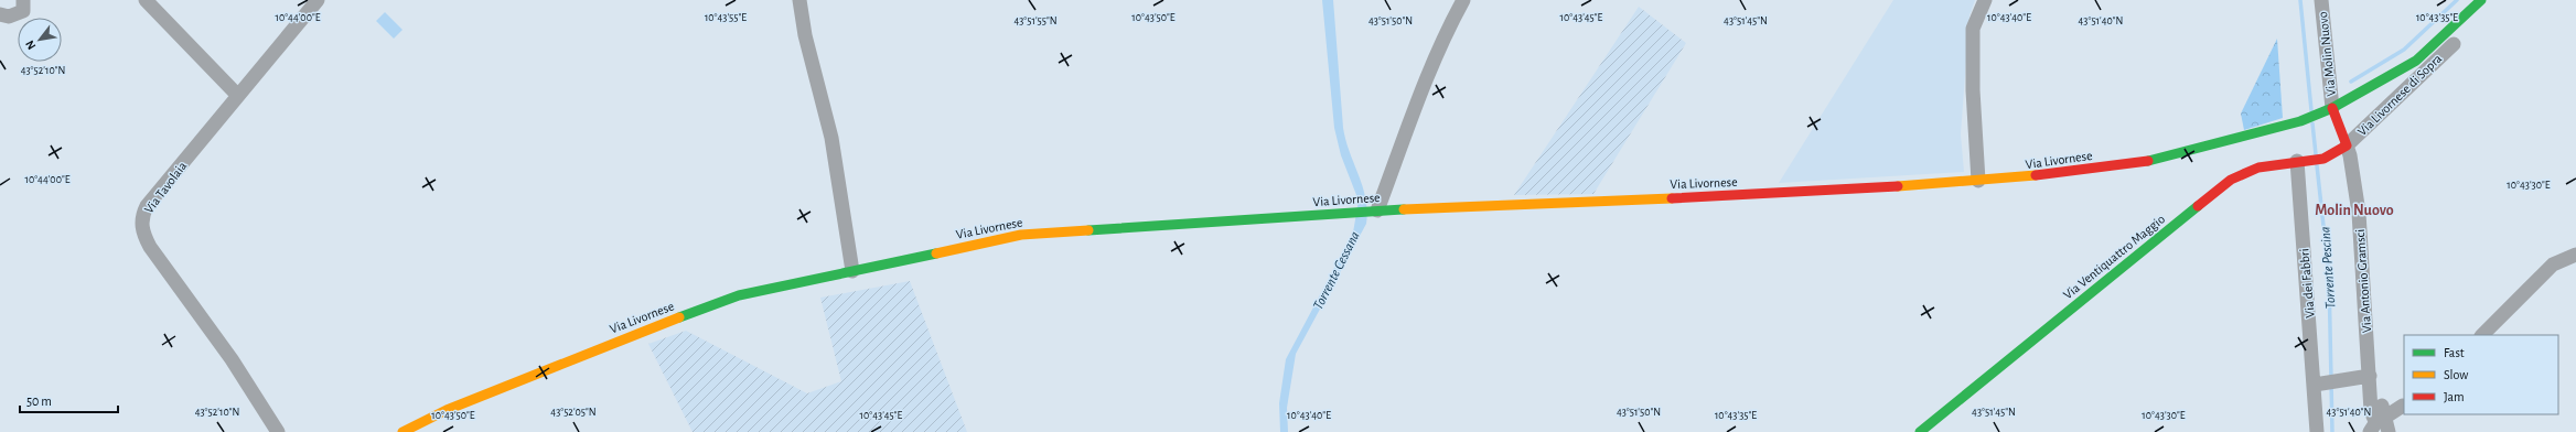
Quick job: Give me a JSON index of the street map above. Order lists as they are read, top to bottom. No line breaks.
{"streets":{"main road":["Via Livornese di Sopra","Via Livornese","Via Ventiquattro Maggio","Via Antonio Gramsci"],"street":["Via Molin Nuovo","Via Tavolaia","Via dei Fabbri"]},"crossings":[["Via Molin Nuovo","Via Livornese di Sopra"],["Via Molin Nuovo","Via Antonio Gramsci"],["Via Livornese di Sopra","Via Livornese"],["Via Livornese di Sopra","Via Ventiquattro Maggio"],["Via Livornese di Sopra","Via Antonio Gramsci"],["Via Ventiquattro Maggio","Via Antonio Gramsci"],["Via Ventiquattro Maggio","Via dei Fabbri"]],"districts":["Molin Nuovo"],"water":["Torrente Pescina","Torrente Cessana"],"legend":["Fast","Slow","Jam"],"scale_bar":"50 m","north":"bottom left","coordinates":["10°43'40\"E","10°44'00\"E","10°43'55\"E","10°43'50\"E","10°43'45\"E","10°43'35\"E","43°51'55\"N","43°51'50\"N","43°51'45\"N","43°51'40\"N","43°52'10\"N","10°43'30\"E","43°52'05\"N"]}
